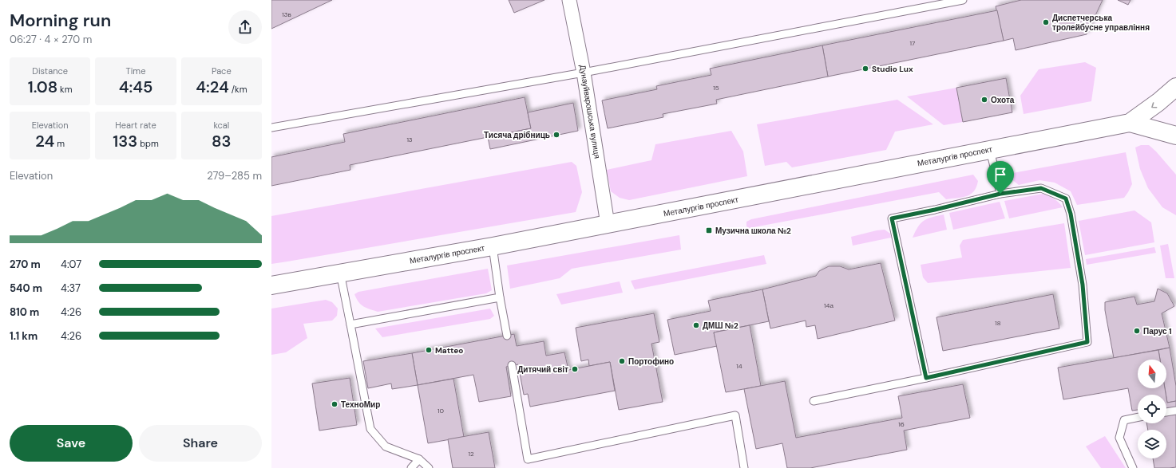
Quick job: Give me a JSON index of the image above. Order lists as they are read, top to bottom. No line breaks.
{"streets":{"street":["Дунауйварошська вулиця","Металургів проспект"]},"crossings":[["Дунауйварошська вулиця","Металургів проспект"]],"places":{"other":["Диспетчерська тролейбусне управління","Studio Lux","Охота","Тисяча дрібниць","ДМШ №2","Парус 1","Matteo","Портофино","Дитячий світ","ТехноМир"],"transit":["Музична школа №2"]},"house_numbers":["13в","17","15","13","14а","18","14","10","16","12"],"north":"top","page":{"heading":["Morning run","06:27 · 4 × 270 m"],"stats":[["Distance","1.08 km"],["Time","4:45"],["Pace","4:24 /km"],["Elevation","24 m"],["Heart rate","133 bpm"],["kcal","83"]],"chart":["Elevation","279–285 m"],"list":[{"name":"270 m","note":"4:07"},{"name":"540 m","note":"4:37"},{"name":"810 m","note":"4:26"},{"name":"1.1 km","note":"4:26"}],"buttons":["Save","Share"]}}
